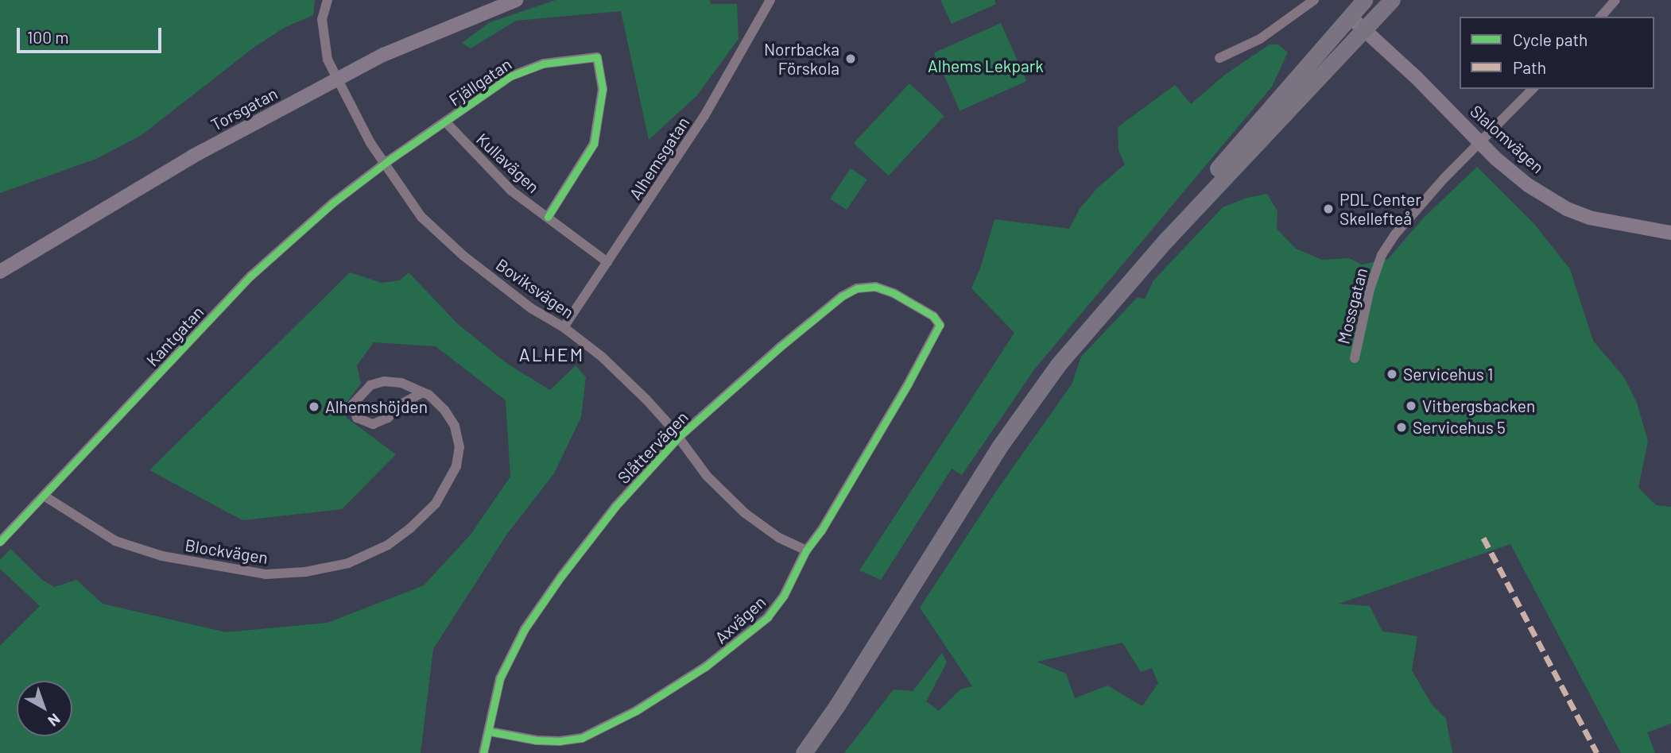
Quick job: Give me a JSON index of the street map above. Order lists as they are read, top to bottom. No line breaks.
{"streets":{"main road":["Torsgatan","Slalomvägen"],"street":["Fjällgatan","Alhemsgatan","Kullavägen","Boviksvägen","Mossgatan","Kantgatan","Slåttervägen","Blockvägen","Axvägen"]},"crossings":[["Fjällgatan","Kullavägen"],["Fjällgatan","Boviksvägen"],["Fjällgatan","Kantgatan"],["Torsgatan","Boviksvägen"],["Slalomvägen","Mossgatan"],["Alhemsgatan","Kullavägen"],["Alhemsgatan","Boviksvägen"],["Boviksvägen","Kantgatan"],["Boviksvägen","Slåttervägen"],["Boviksvägen","Axvägen"],["Kantgatan","Blockvägen"],["Slåttervägen","Axvägen"]],"districts":["ALHEM"],"parks":["Alhems Lekpark"],"places":["Norrbacka Förskola","PDL Center Skellefteå","Servicehus 1","Vitbergsbacken","Alhemshöjden","Servicehus 5"],"legend":["Cycle path","Path"],"scale_bar":"100 m","north":"bottom right"}
